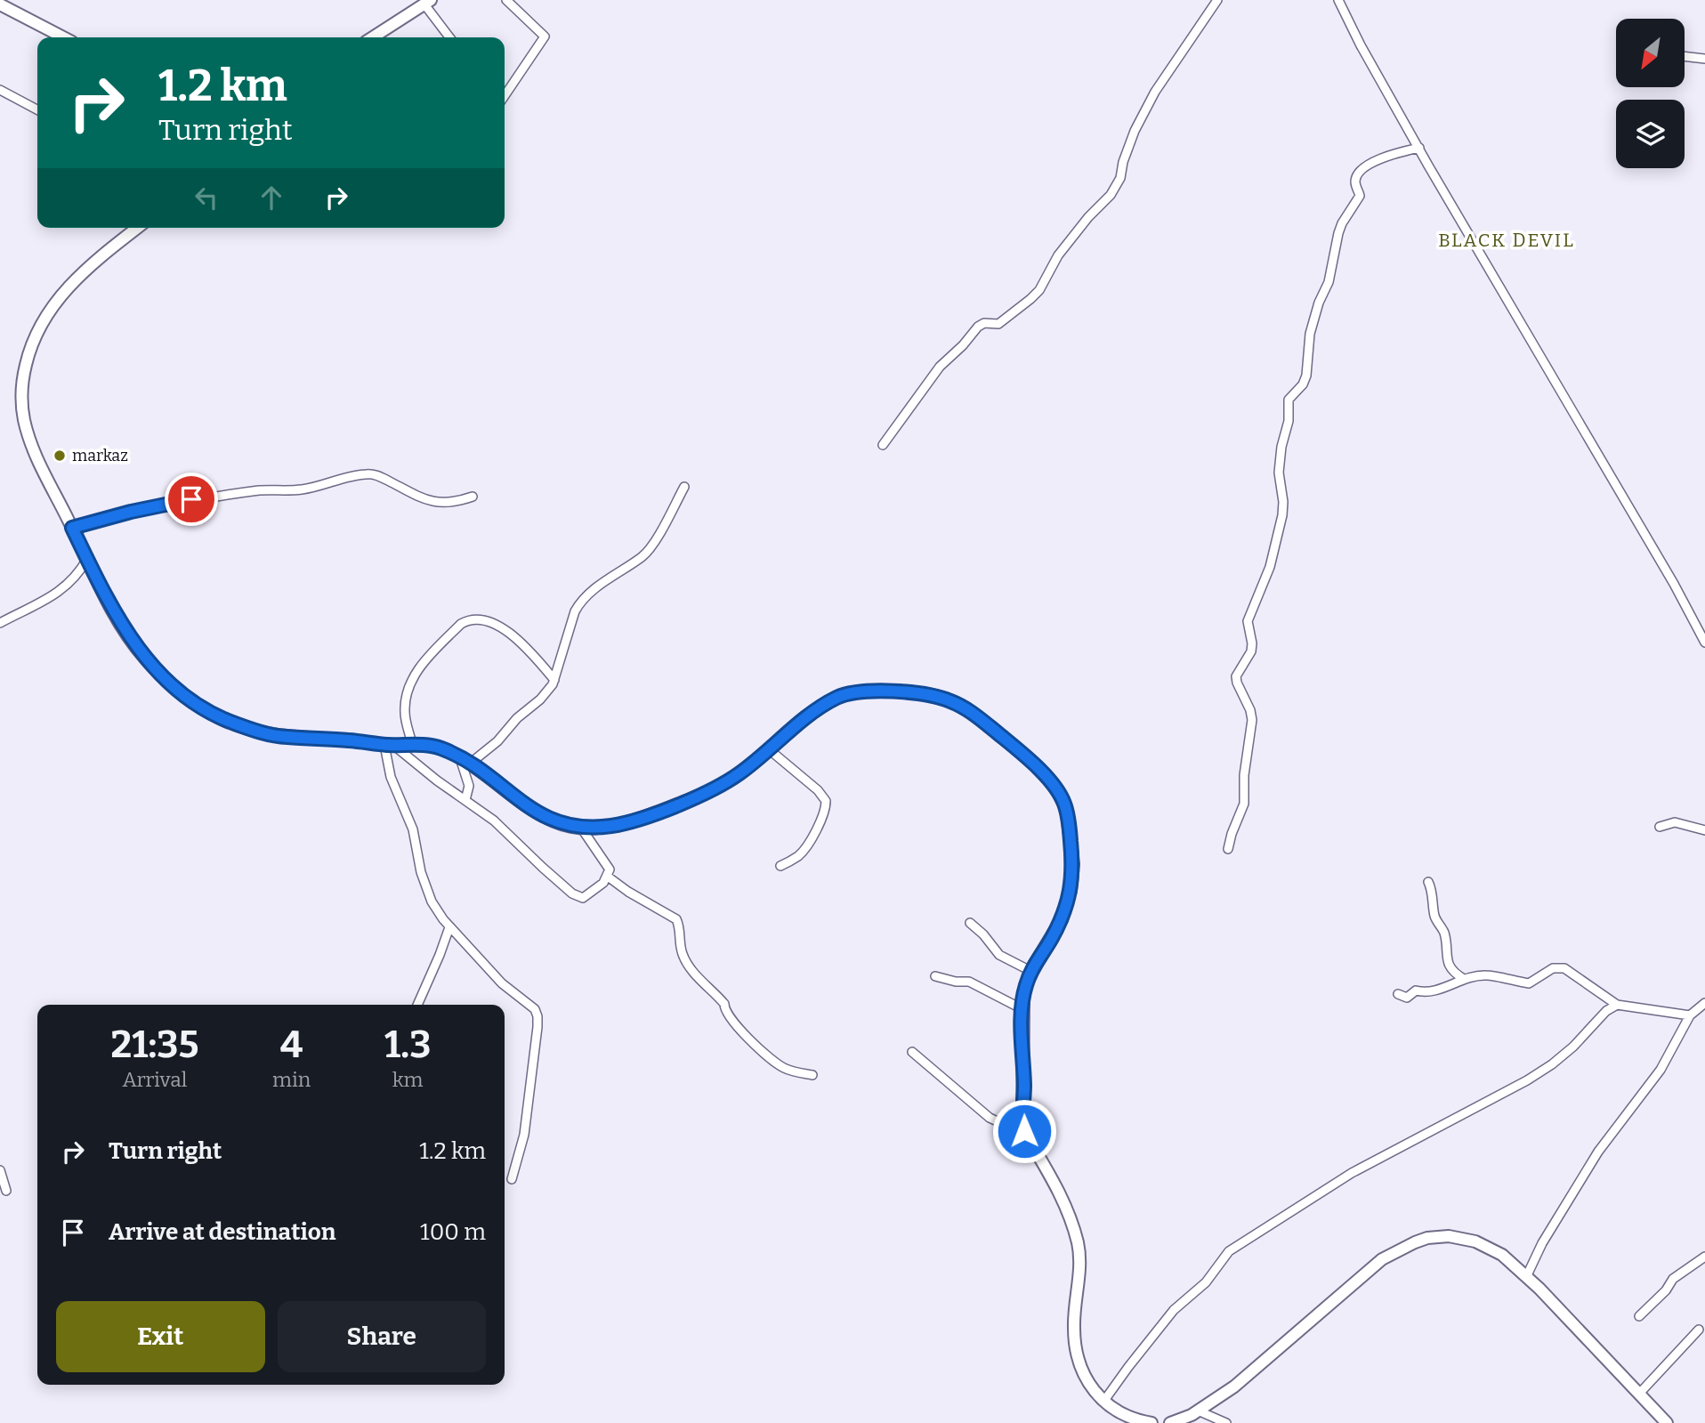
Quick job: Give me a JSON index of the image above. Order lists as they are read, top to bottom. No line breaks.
{"districts":["BLACK DEVIL"],"places":["markaz"],"north":"bottom left","page":{"turn":["1.2 km","Turn right"],"eta":["21:35","Arrival","4","min","1.3","km"],"list":[{"name":"Turn right","value":"1.2 km"},{"name":"Arrive at destination","value":"100 m"}],"buttons":["Exit","Share"]}}
